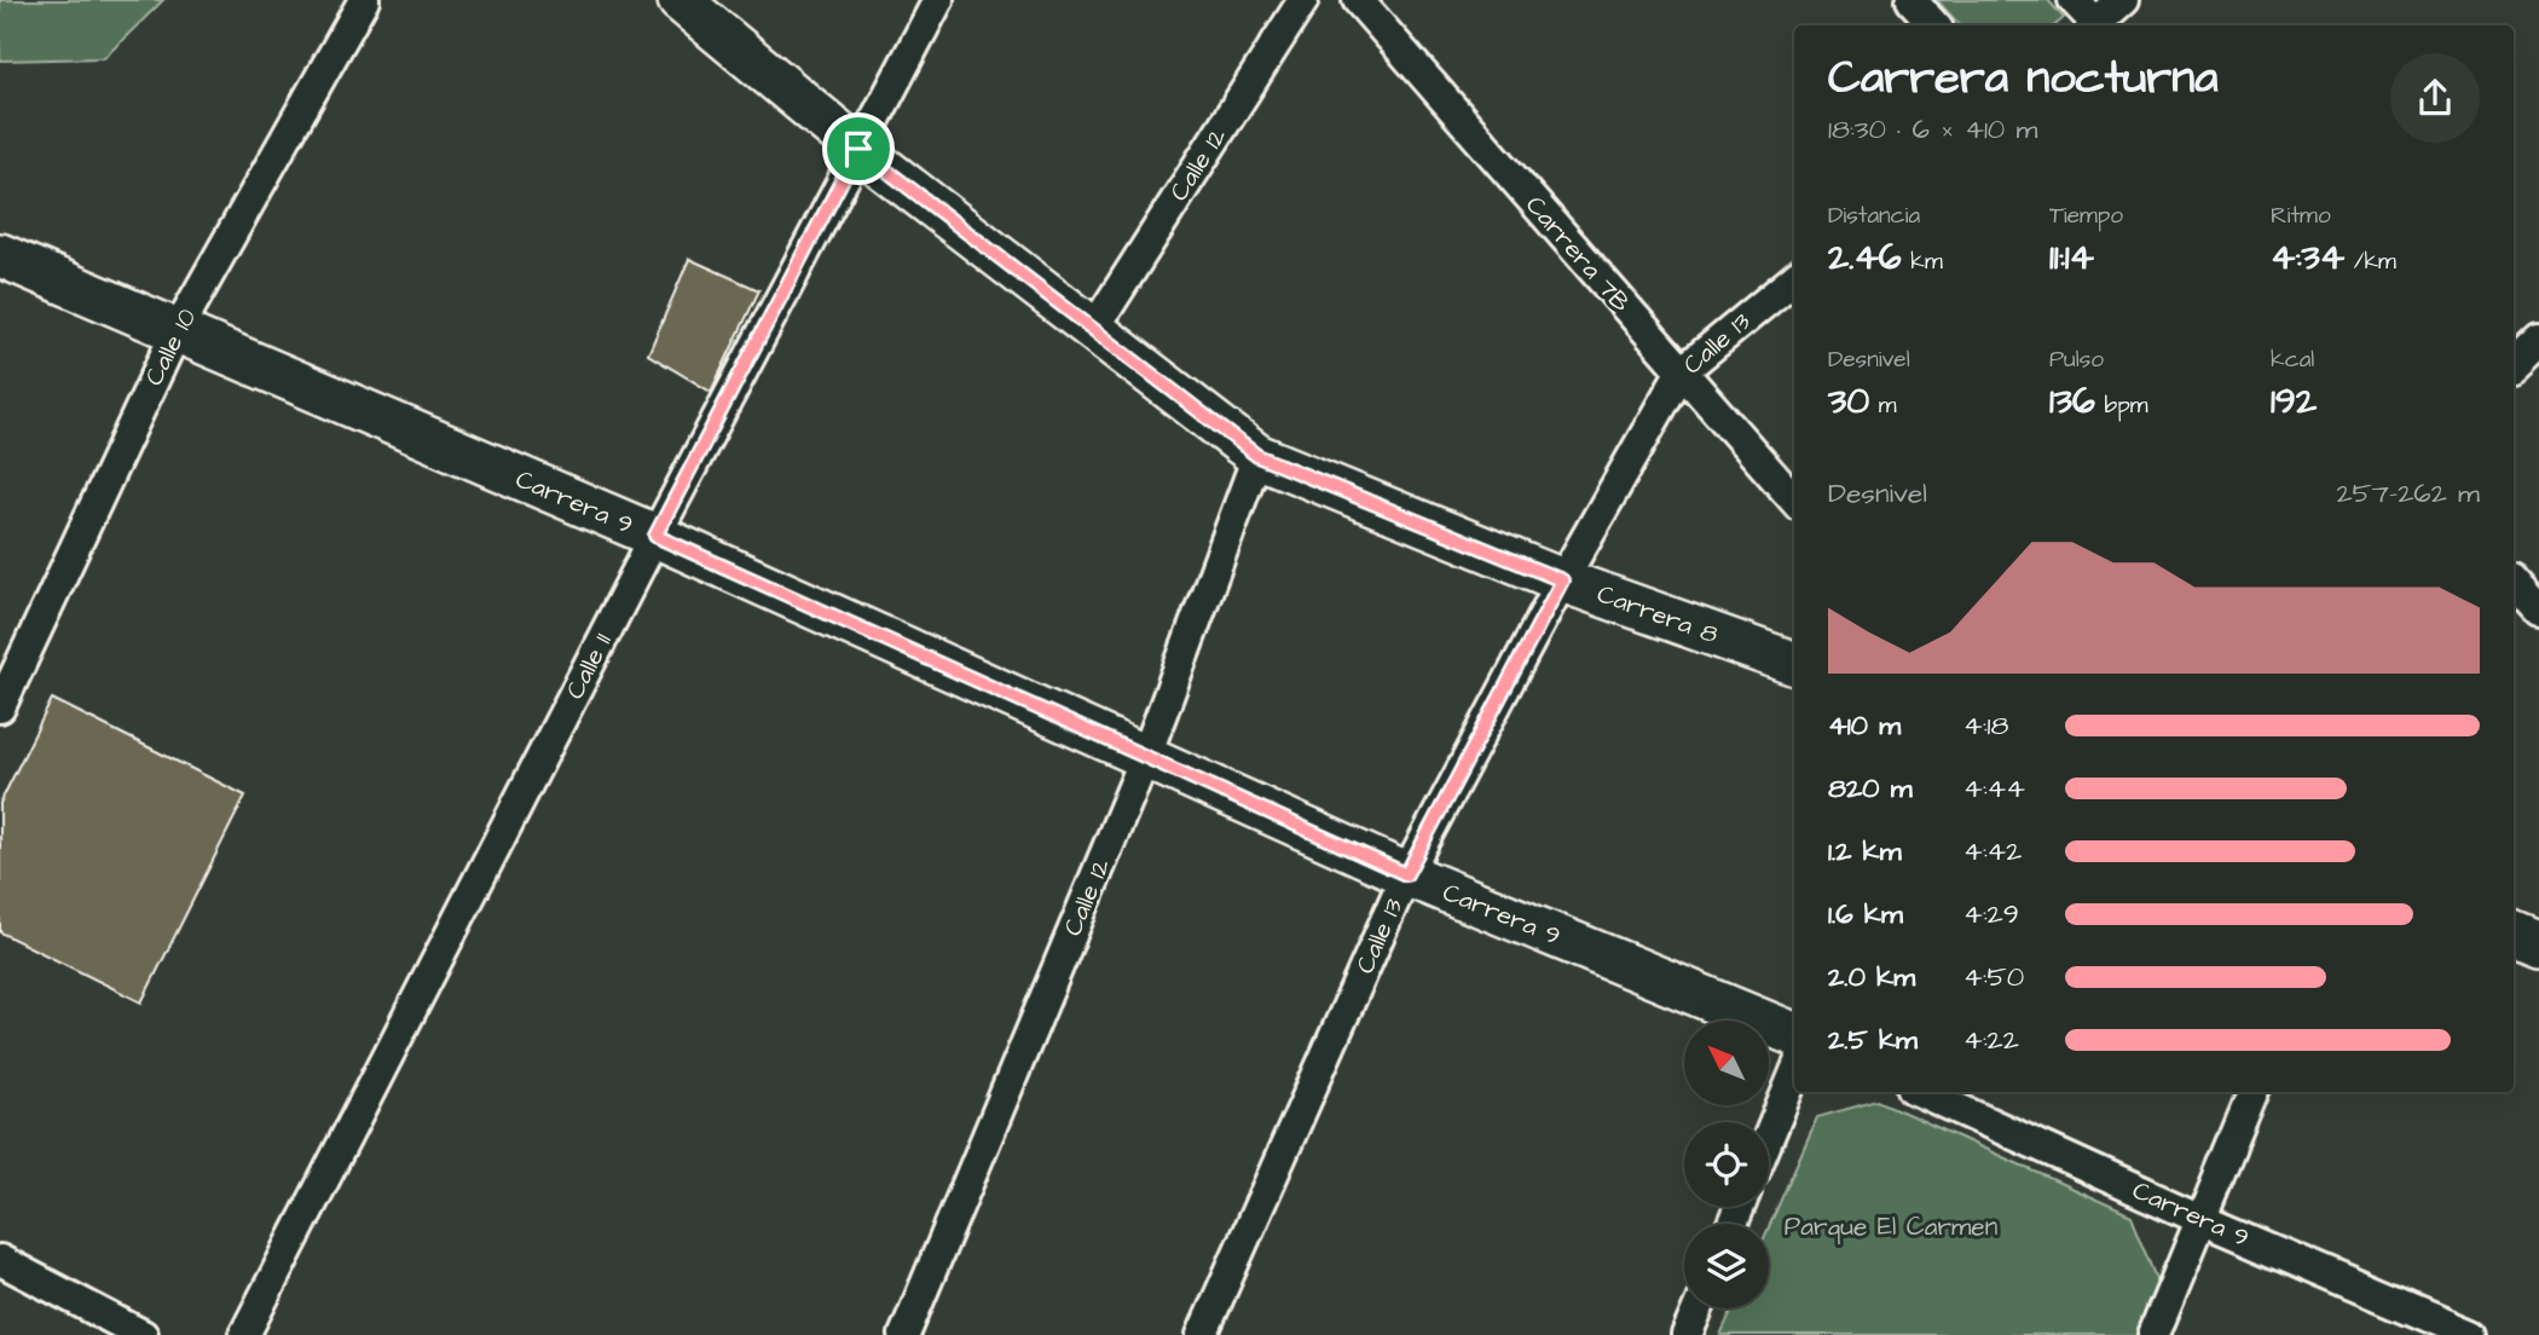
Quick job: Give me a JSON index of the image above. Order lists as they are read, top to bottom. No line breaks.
{"streets":{"main road":["Carrera 9","Carrera 8"],"street":["Calle 12","Carrera 7B","Calle 13","Calle 10","Calle 11"]},"crossings":[["Calle 12","Carrera 9"],["Calle 12","Carrera 8"],["Carrera 7B","Calle 13"],["Calle 13","Carrera 9"],["Calle 13","Carrera 8"],["Calle 10","Carrera 9"],["Carrera 9","Calle 11"],["Carrera 8","Calle 11"]],"parks":["Parque El Carmen"],"north":"top left","page":{"heading":["Carrera nocturna","18:30 · 6 × 410 m"],"stats":[["Distancia","2.46 km"],["Tiempo","11:14"],["Ritmo","4:34 /km"],["Desnivel","30 m"],["Pulso","136 bpm"],["kcal","192"]],"chart":["Desnivel","257–262 m"],"list":[{"name":"410 m","note":"4:18"},{"name":"820 m","note":"4:44"},{"name":"1.2 km","note":"4:42"},{"name":"1.6 km","note":"4:29"},{"name":"2.0 km","note":"4:50"},{"name":"2.5 km","note":"4:22"}]}}
